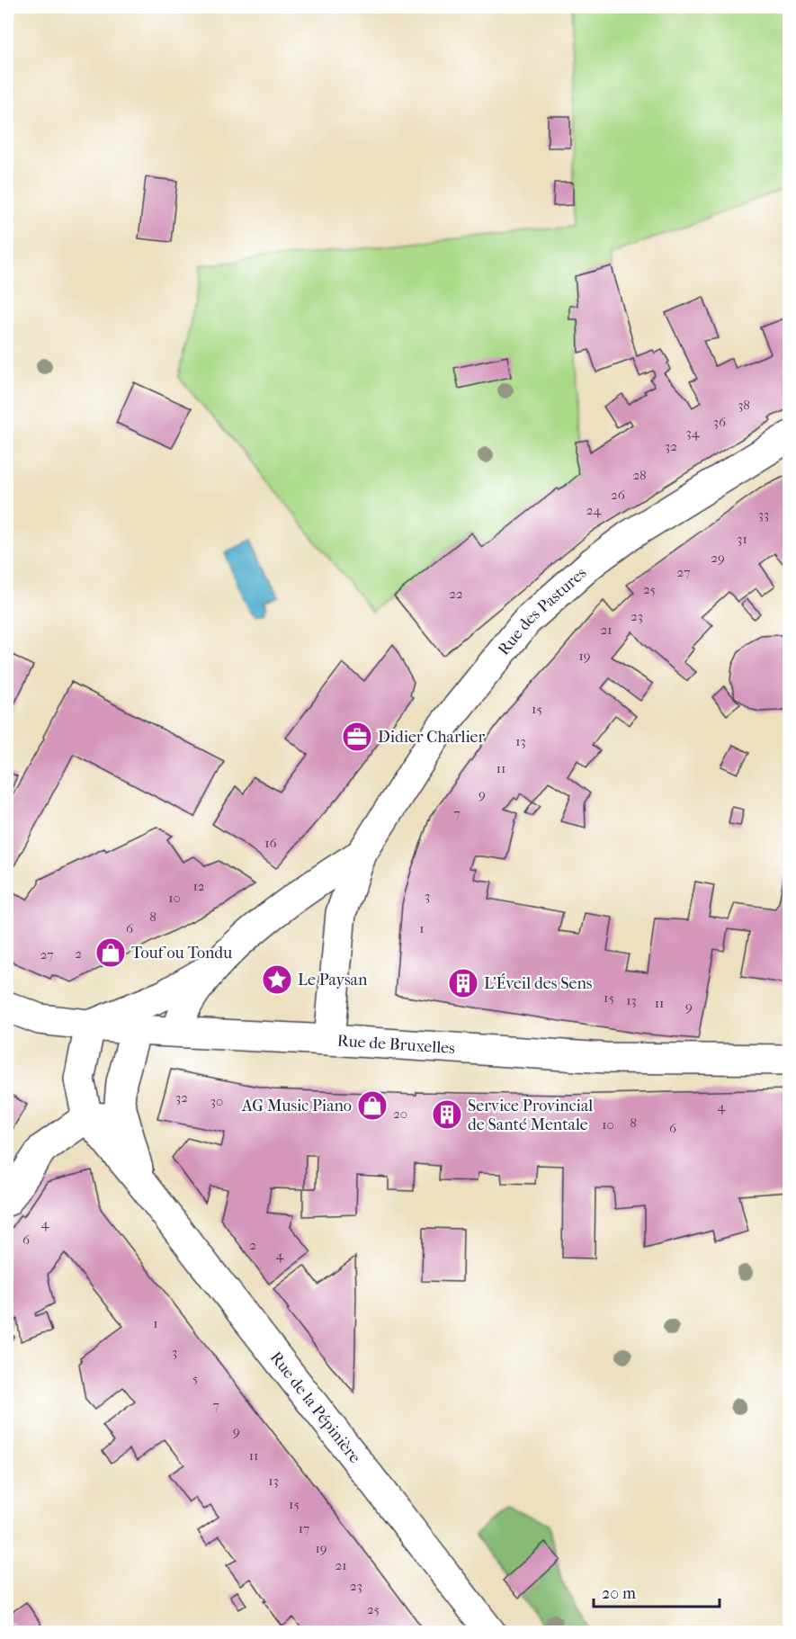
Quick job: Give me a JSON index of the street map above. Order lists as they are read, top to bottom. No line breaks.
{"streets":{"street":["Rue des Pastures","Rue de Bruxelles","Rue de la Pépinière"]},"crossings":[["Rue des Pastures","Rue de Bruxelles"],["Rue de Bruxelles","Rue de la Pépinière"]],"places":{"office":["Didier Charlier"],"shop":["Touf ou Tondu","AG Music Piano"],"place":["Le Paysan"],"building":["L'Éveil des Sens","Service Provincial de Santé Mentale"]},"house_numbers":["38","36","34","32","28","26","24","33","31","29","27","25","22","23","21","19","15","13","11","9","7","16","12","3","10","8","6","1","2","27","15","13","11","9","32","30","4","20","8","10","6","4","6","2","4","1","3","5","7","9","11","13","15","17","19","21","23","25"],"scale_bar":"20 m"}
